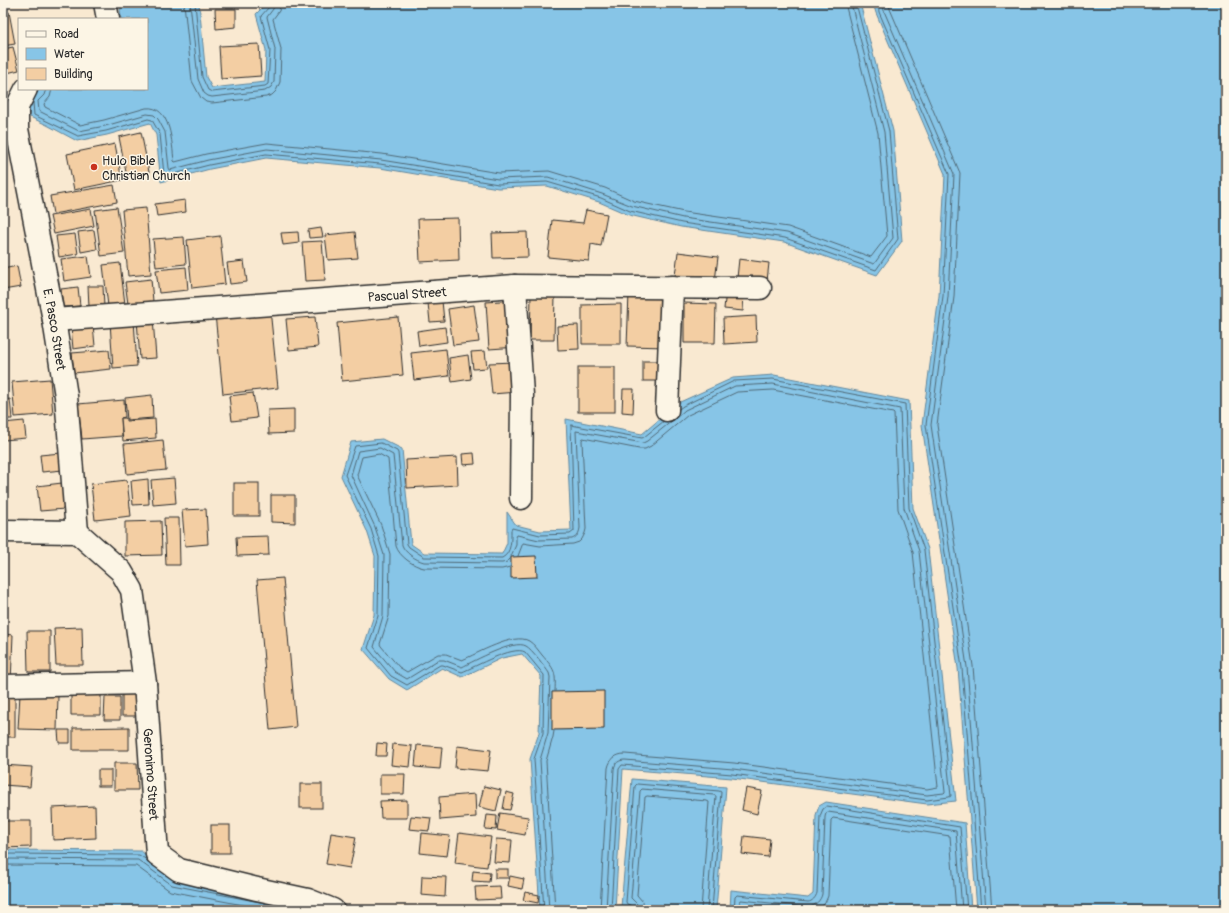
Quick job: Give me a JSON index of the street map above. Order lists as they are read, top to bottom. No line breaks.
{"streets":{"street":["Pascual Street","E. Pasco Street","Geronimo Street"]},"crossings":[["Pascual Street","E. Pasco Street"],["E. Pasco Street","Geronimo Street"]],"places":["Hulo Bible Christian Church"],"legend":["Road","Water","Building"]}
